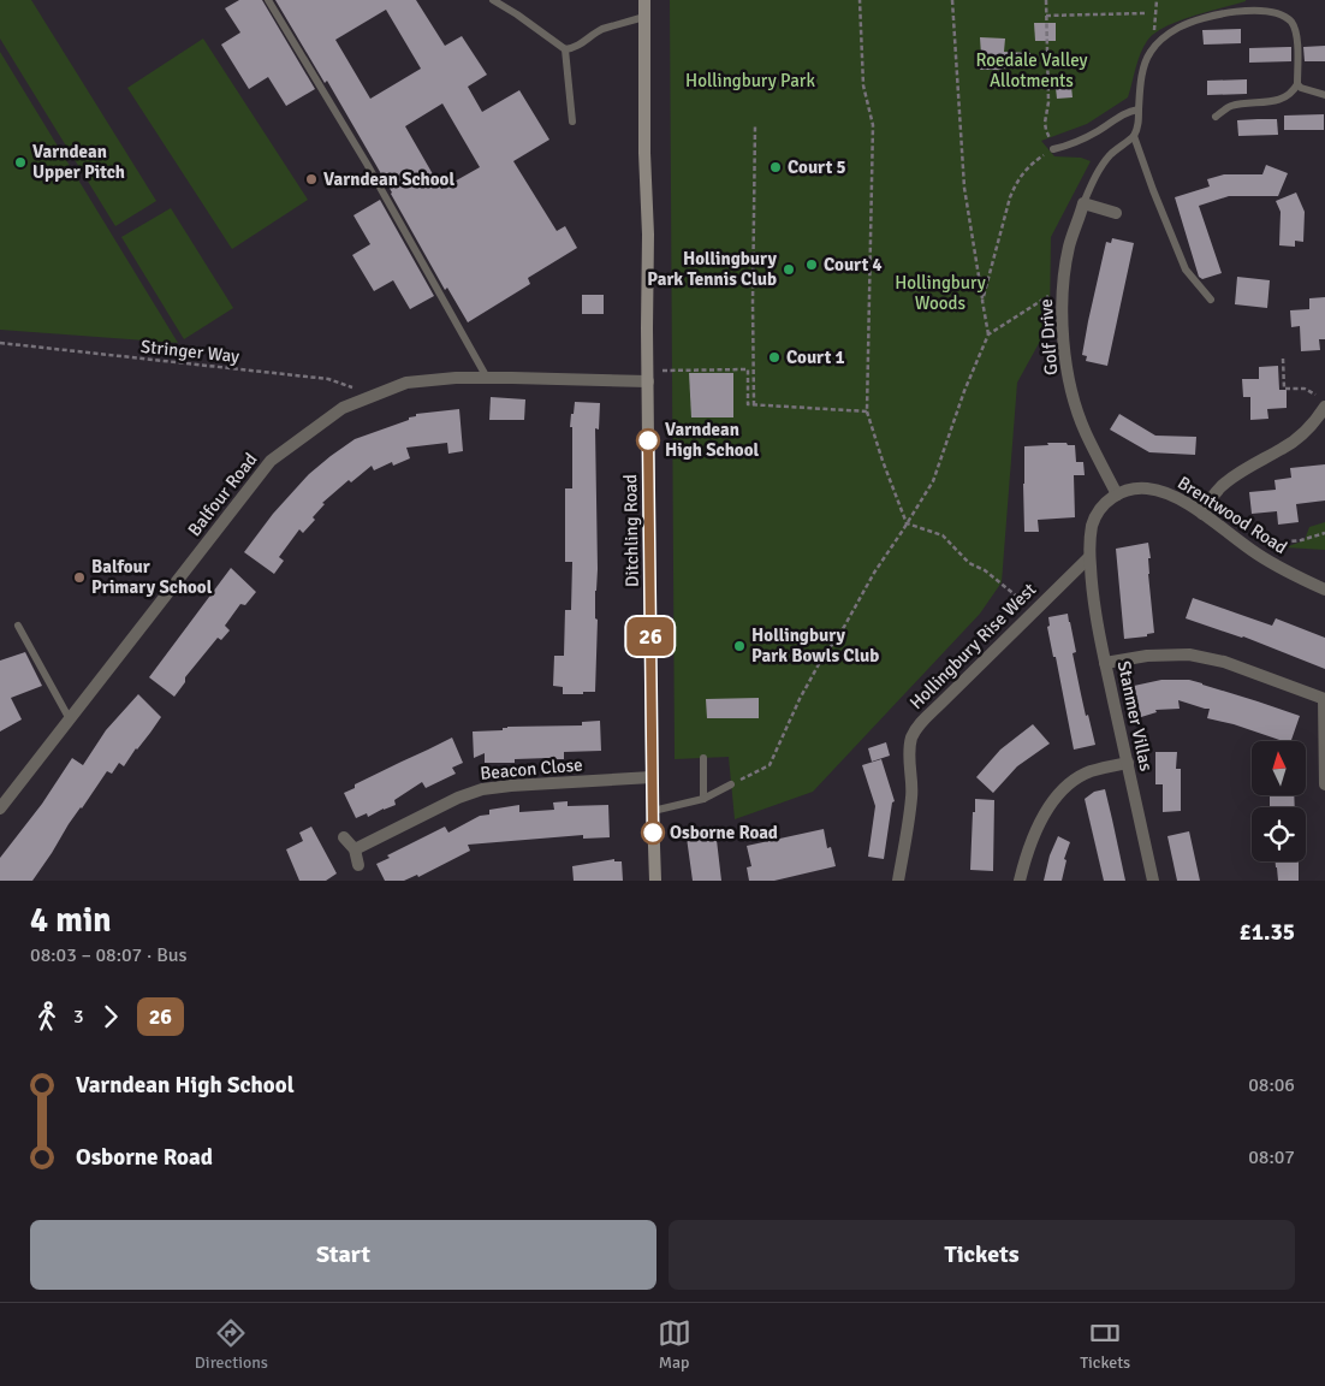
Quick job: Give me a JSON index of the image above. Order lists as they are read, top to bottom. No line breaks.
{"streets":{"street":["Golf Drive","Balfour Road","Brentwood Road","Ditchling Road","Hollingbury Rise West","Stanmer Villas","Beacon Close"],"path":["Stringer Way"]},"crossings":[["Golf Drive","Brentwood Road"],["Stringer Way","Balfour Road"],["Balfour Road","Ditchling Road"],["Ditchling Road","Beacon Close"],["Hollingbury Rise West","Stanmer Villas"]],"parks":["Roedale Valley Allotments","Hollingbury Park","Hollingbury Woods"],"places":["Varndean Upper Pitch","Court 5","Varndean School","Court 4","Hollingbury Park Tennis Club","Court 1","Varndean High School","Balfour Primary School","Hollingbury Park Bowls Club","Osborne Road"],"lines":["bus line 26"],"north":"top","page":{"on_map":"26","heading":["4 min","08:03 – 08:07 · Bus","£1.35"],"legs":["3","26"],"list":[{"name":"Varndean High School","value":"08:06"},{"name":"Osborne Road","value":"08:07"}],"buttons":["Start","Tickets"],"tabs":["Directions","Map","Tickets"]}}
